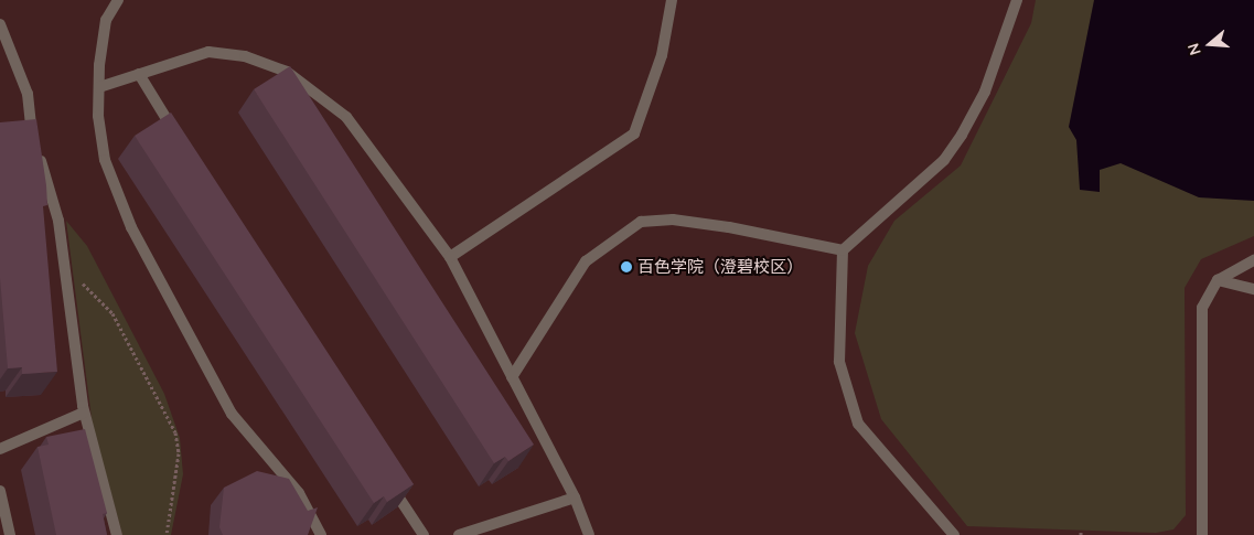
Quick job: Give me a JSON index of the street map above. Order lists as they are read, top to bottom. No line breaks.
{"places":["百色学院（澄碧校区）"],"north":"left"}
